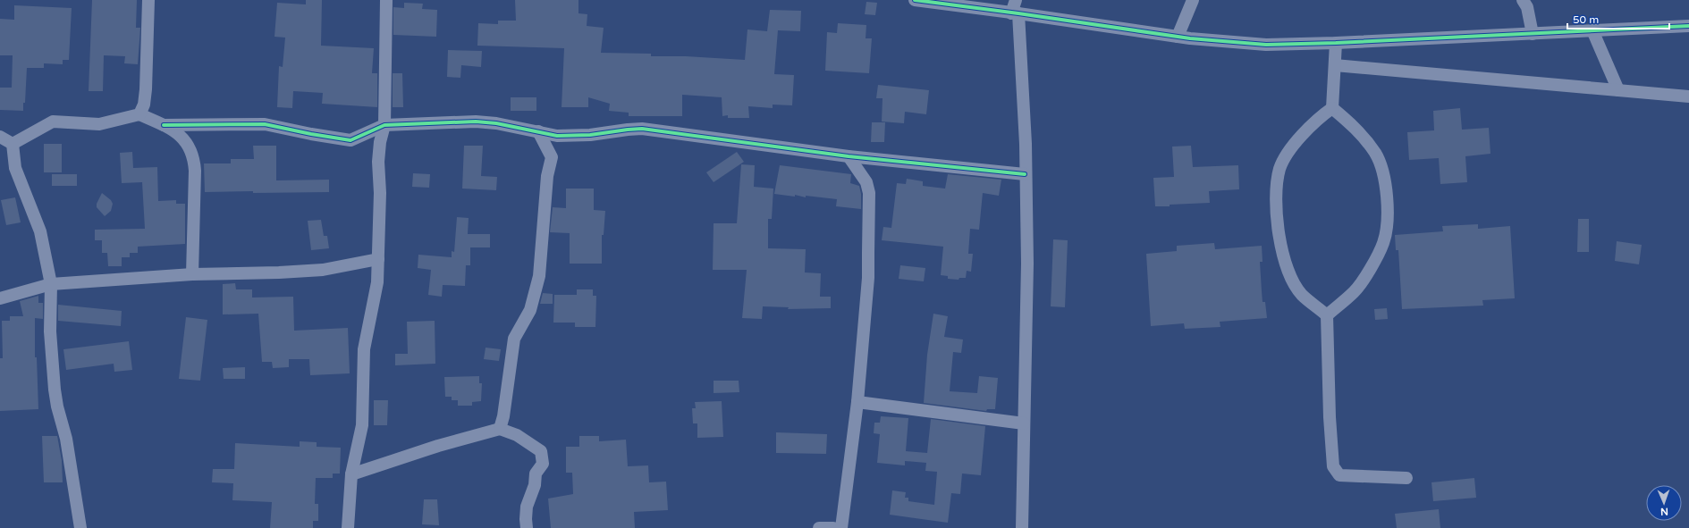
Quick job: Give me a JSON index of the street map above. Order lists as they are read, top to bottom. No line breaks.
{"scale_bar":"50 m","north":"bottom"}
